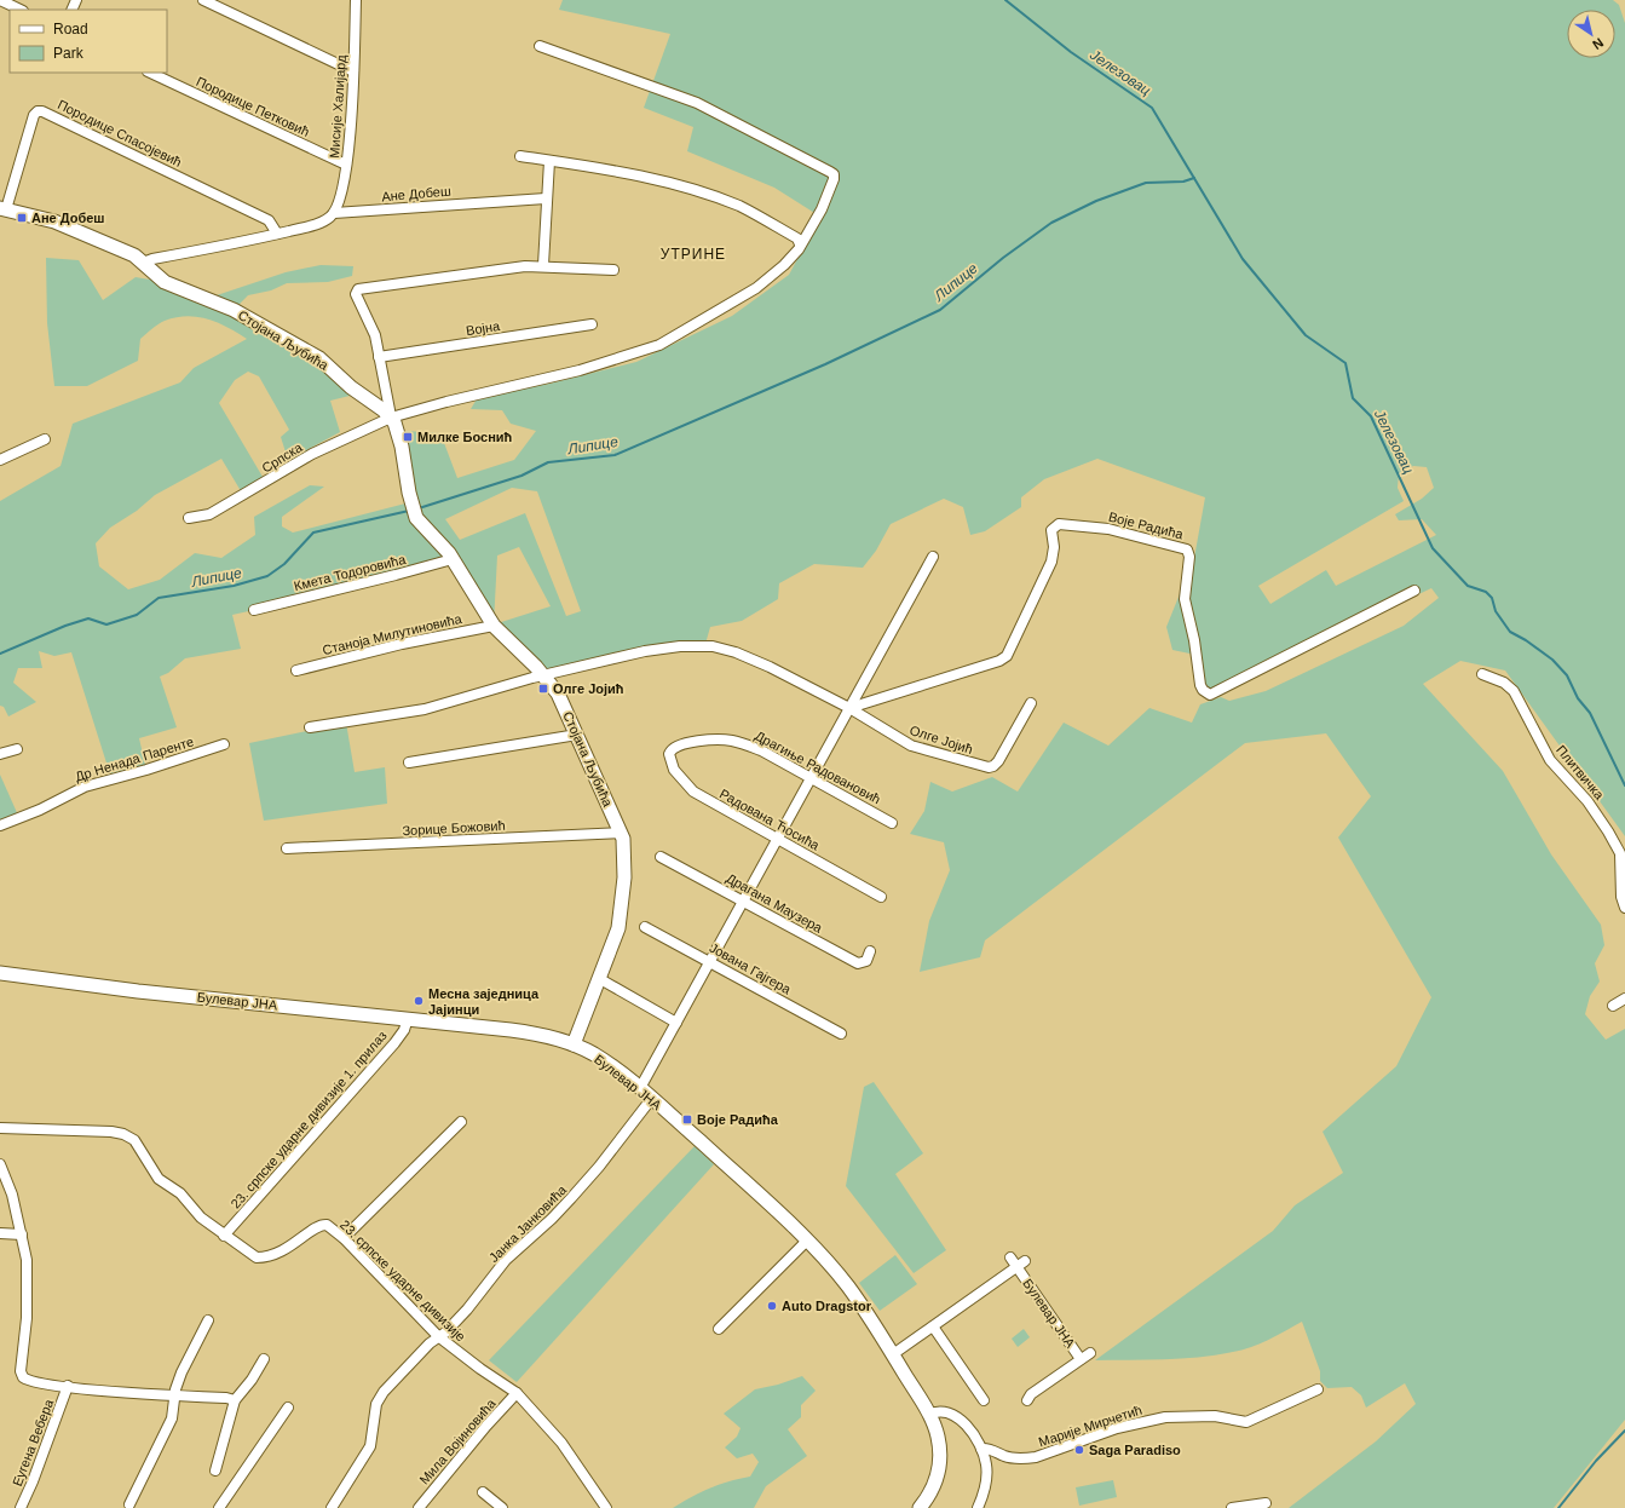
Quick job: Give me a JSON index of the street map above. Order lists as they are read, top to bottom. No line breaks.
{"streets":{"main road":["Стојана Љубића","Булевар ЈНА"],"street":["Породице Петковић","Мисије Халијард","Породице Спасојевић","Ане Добеш","Војна","Српска","Воје Радића","Кмета Тодоровића","Станоја Милутиновића","Олге Јојић","Др Ненада Паренте","Драгиње Радовановић","Плитвичка","Радована Ћосића","Зорице Божовић","Драгана Маузера","Јована Гајгера","23. српске ударне дивизије 1. прилаз","Јанка Јанковића","23. српске ударне дивизије","Марије Мирчетић","Мила Војиновића","Еугена Вебера"]},"crossings":[["Породице Петковић","Мисије Халијард"],["Мисије Халијард","Ане Добеш"],["Породице Спасојевић","Ане Добеш"],["Породице Спасојевић","Стојана Љубића"],["Ане Добеш","Стојана Љубића"],["Стојана Љубића","Српска"],["Стојана Љубића","Кмета Тодоровића"],["Стојана Љубића","Станоја Милутиновића"],["Стојана Љубића","Олге Јојић"],["Стојана Љубића","Зорице Божовић"],["Стојана Љубића","Булевар ЈНА"],["Воје Радића","Олге Јојић"],["Драгиње Радовановић","Радована Ћосића"],["Булевар ЈНА","23. српске ударне дивизије 1. прилаз"],["Булевар ЈНА","Јанка Јанковића"],["23. српске ударне дивизије 1. прилаз","23. српске ударне дивизије"],["Јанка Јанковића","23. српске ударне дивизије"],["23. српске ударне дивизије","Мила Војиновића"]],"districts":["УТРИНЕ"],"water":["Јелезовац","Липице"],"places":{"transit":["Ане Добеш","Милке Боснић","Олге Јојић","Воје Радића"],"other":["Месна заједница Јајинци","Auto Dragstor","Saga Paradiso"]},"legend":["Road","Park"],"north":"bottom right"}
